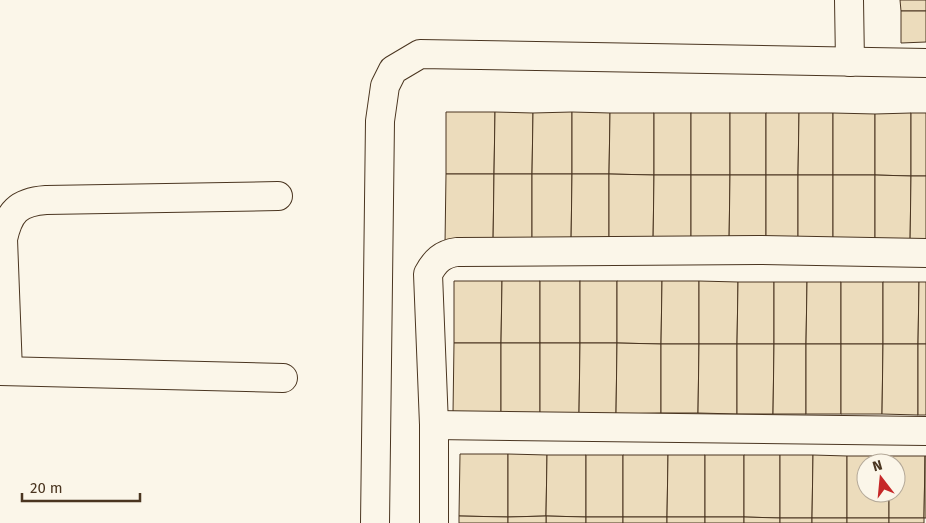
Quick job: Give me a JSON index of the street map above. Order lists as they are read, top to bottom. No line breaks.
{"scale_bar":"20 m","north":"top"}
